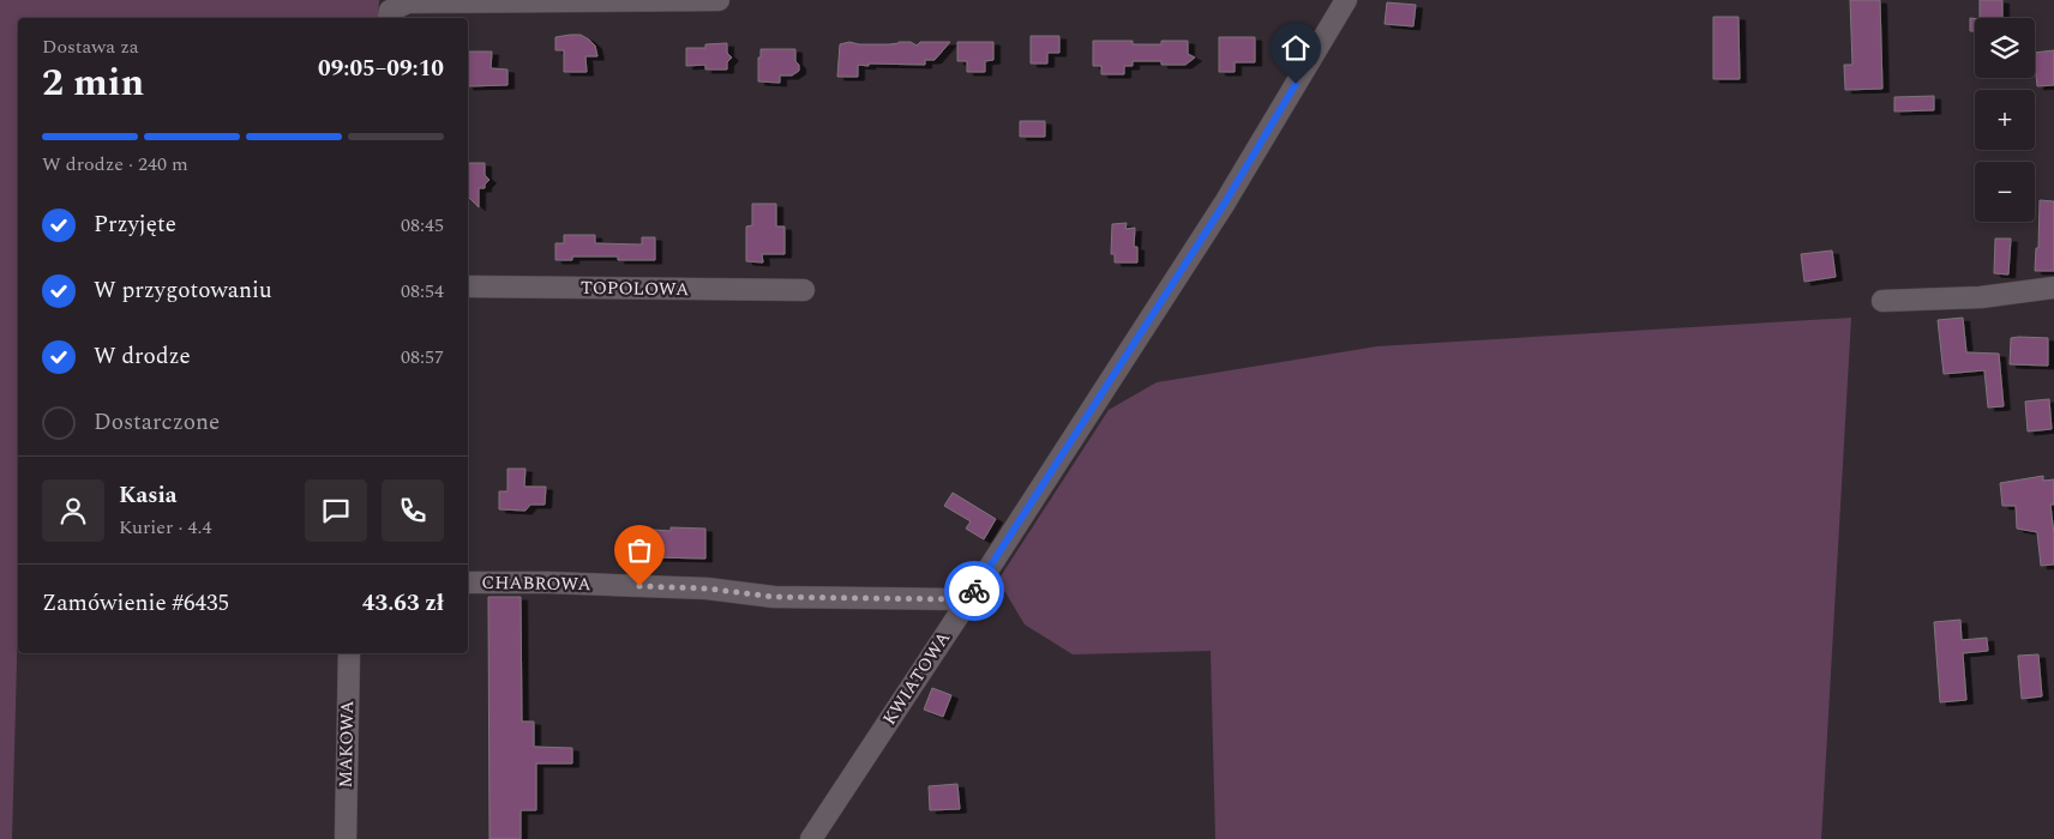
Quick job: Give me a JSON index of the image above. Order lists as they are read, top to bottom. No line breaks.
{"streets":{"street":["TOPOLOWA","CHABROWA","KWIATOWA","MAKOWA"]},"crossings":[["CHABROWA","KWIATOWA"]],"page":{"map_buttons":["+","−"],"heading":["2 min","Dostawa za","09:05–09:10"],"panel":["Kasia","Kurier · 4.4","Zamówienie #6435","43.63 zł"],"bar":"W drodze · 240 m","list":[["Przyjęte","08:45"],["W przygotowaniu","08:54"],["W drodze","08:57"],"Dostarczone"]}}
